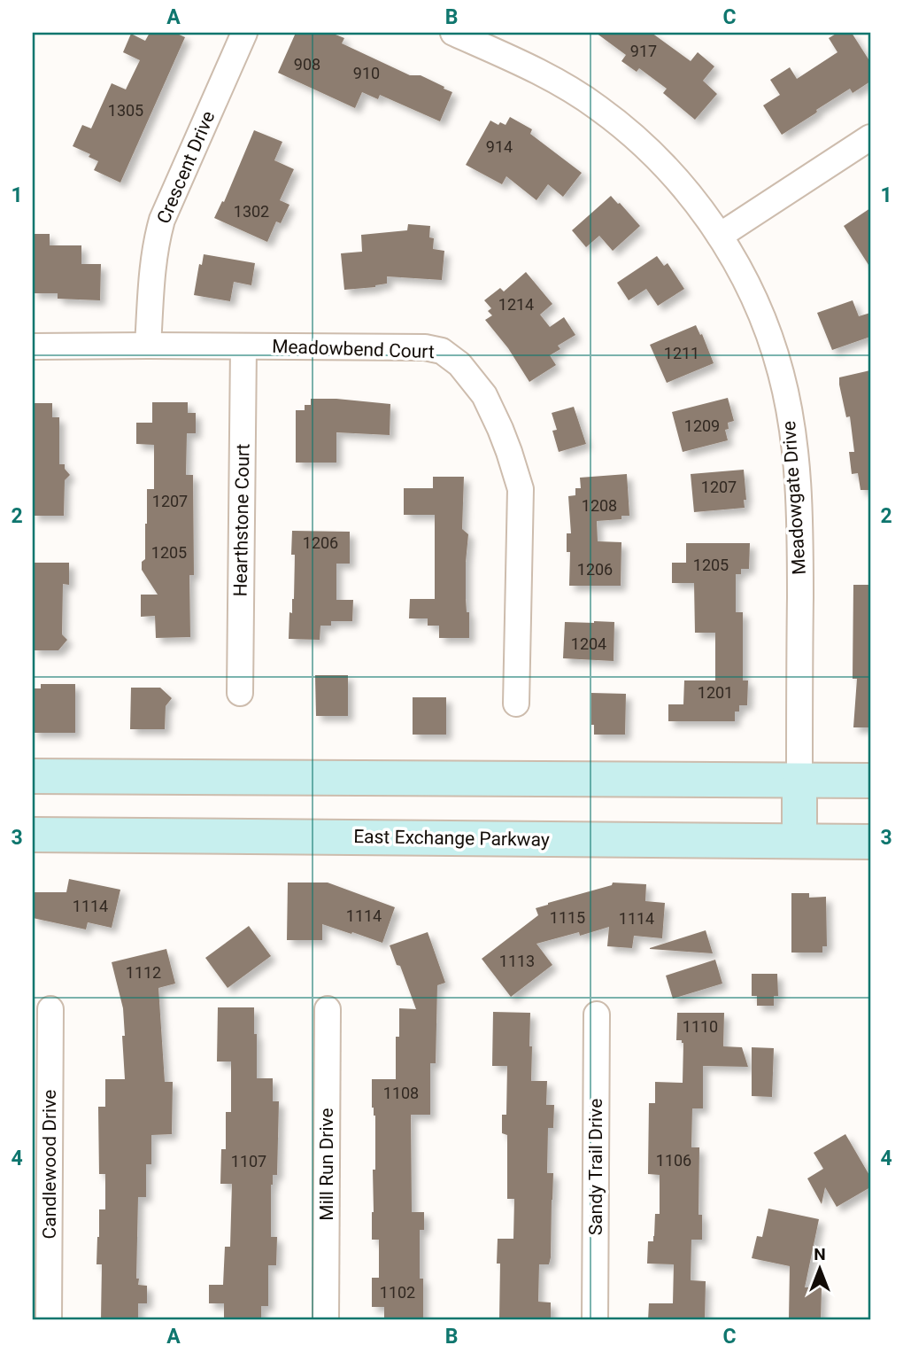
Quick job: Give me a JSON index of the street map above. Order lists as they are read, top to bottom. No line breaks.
{"streets":{"main road":["East Exchange Parkway"],"street":["Crescent Drive","Meadowbend Court","Meadowgate Drive","Hearthstone Court","Candlewood Drive","Mill Run Drive","Sandy Trail Drive"]},"crossings":[["Crescent Drive","Meadowbend Court"],["Meadowbend Court","Hearthstone Court"]],"house_numbers":["917","908","910","1305","914","1302","1214","1211","1209","1207","1207","1208","1206","1205","1205","1206","1204","1201","1114","1114","1115","1114","1113","1112","1110","1108","1106","1107","1102"],"north":"top","grid":{"columns":["A","B","C"],"rows":["1","2","3","4"]}}
